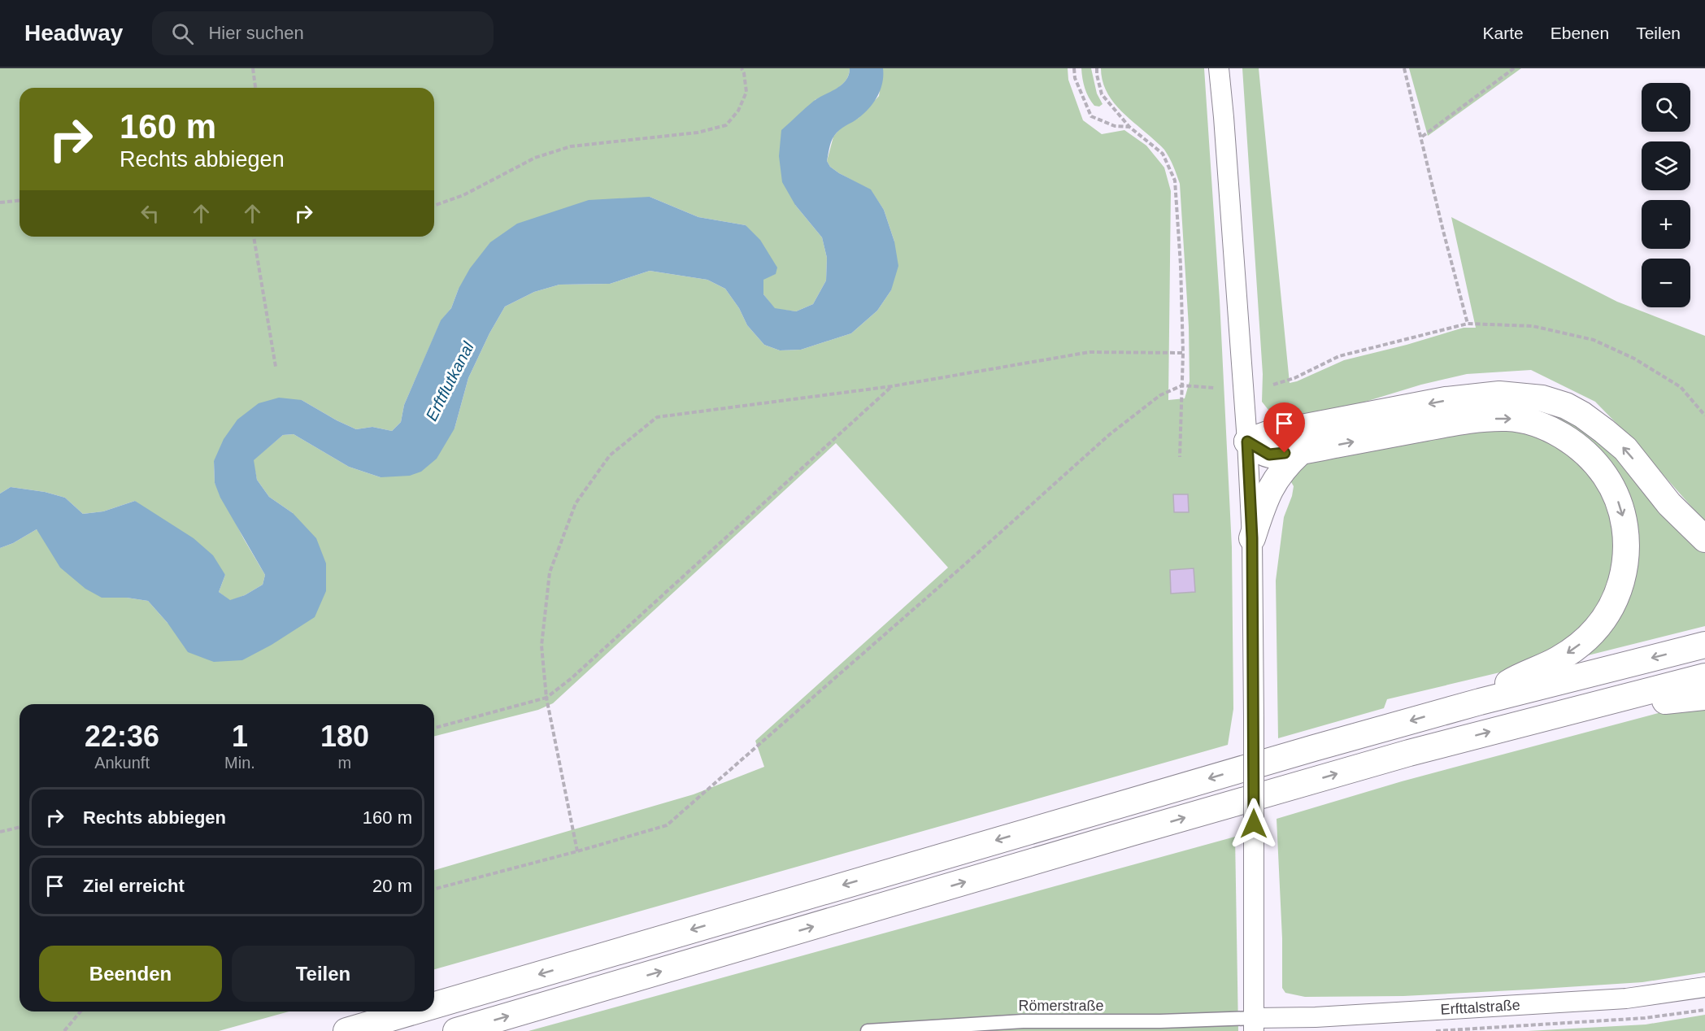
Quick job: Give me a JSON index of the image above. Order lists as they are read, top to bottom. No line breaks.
{"streets":{"main road":["Erfttalstraße"],"street":["Römerstraße"]},"crossings":[["Römerstraße","Erfttalstraße"]],"water":["Erftflutkanal"],"page":{"header":"Headway","search":"Hier suchen","nav":["Karte","Ebenen","Teilen"],"map_buttons":["+","−"],"turn":["160 m","Rechts abbiegen"],"eta":["22:36","Ankunft","1","Min.","180","m"],"list":[{"name":"Rechts abbiegen","value":"160 m"},{"name":"Ziel erreicht","value":"20 m"}],"buttons":["Beenden","Teilen"]}}
